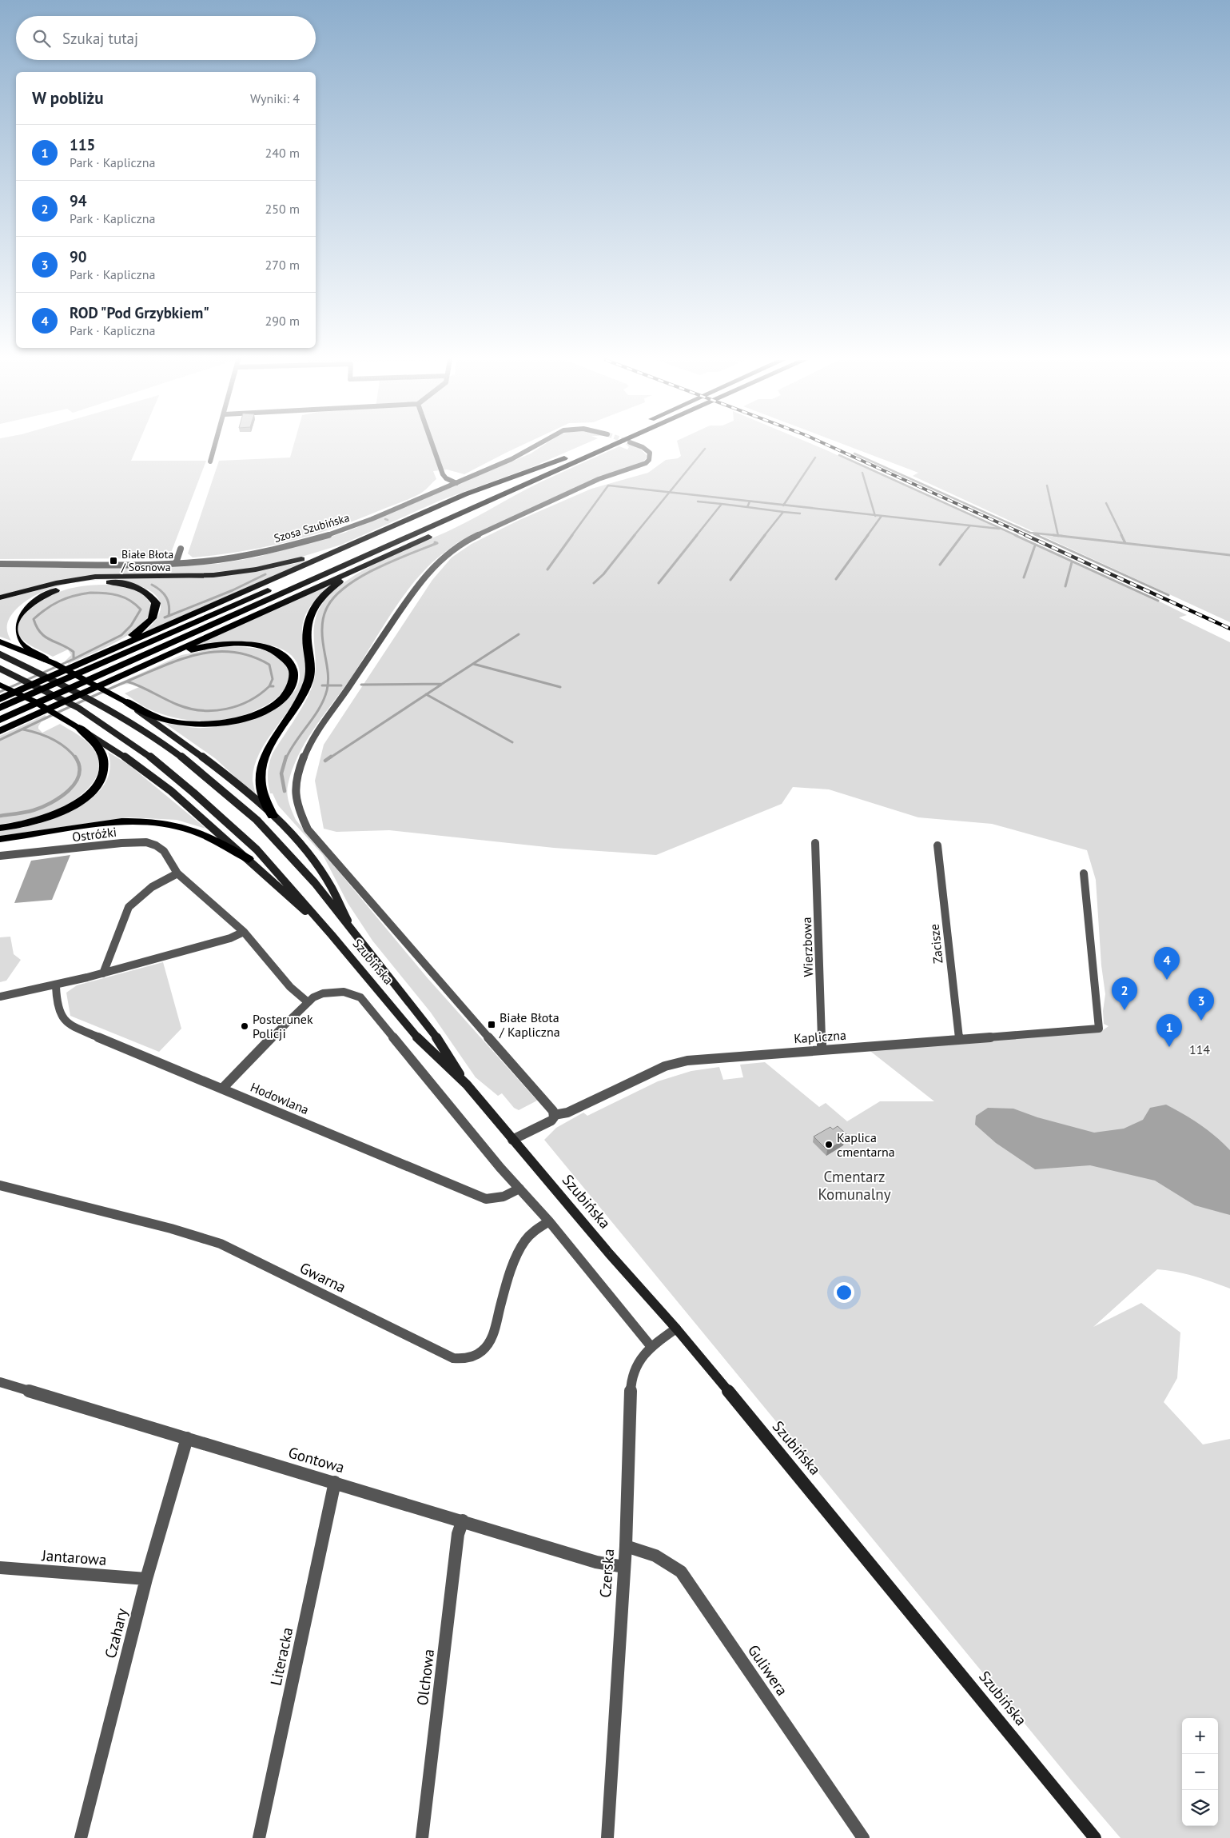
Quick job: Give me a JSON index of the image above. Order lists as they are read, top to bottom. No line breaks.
{"streets":{"main road":["Szubińska"],"street":["Szosa Szubińska","Ostróżki","Zacisze","Wierzbowa","Kapliczna","Hodowlana","Gwarna","Gontowa","Jantarowa","Czerska","Czahary","Literacka","Guliwera","Olchowa"]},"crossings":[["Zacisze","Kapliczna"],["Wierzbowa","Kapliczna"],["Szubińska","Czerska"],["Gontowa","Czerska"],["Gontowa","Czahary"],["Gontowa","Literacka"],["Gontowa","Olchowa"],["Jantarowa","Czahary"],["Czerska","Guliwera"]],"parks":["114","Cmentarz Komunalny"],"places":{"transit":["Białe Błota / Sosnowa","Białe Błota / Kapliczna"],"other":["Posterunek Policji","Kaplica cmentarna"]},"page":{"search":"Szukaj tutaj","heading":["W pobliżu","Wyniki: 4"],"list":[{"mark":"1","name":"115","note":"Park · Kapliczna","value":"240 m"},{"mark":"2","name":"94","note":"Park · Kapliczna","value":"250 m"},{"mark":"3","name":"90","note":"Park · Kapliczna","value":"270 m"},{"mark":"4","name":"ROD \"Pod Grzybkiem\"","note":"Park · Kapliczna","value":"290 m"}],"pins":["4","2","3","1"],"map_buttons":["+","−"]}}
